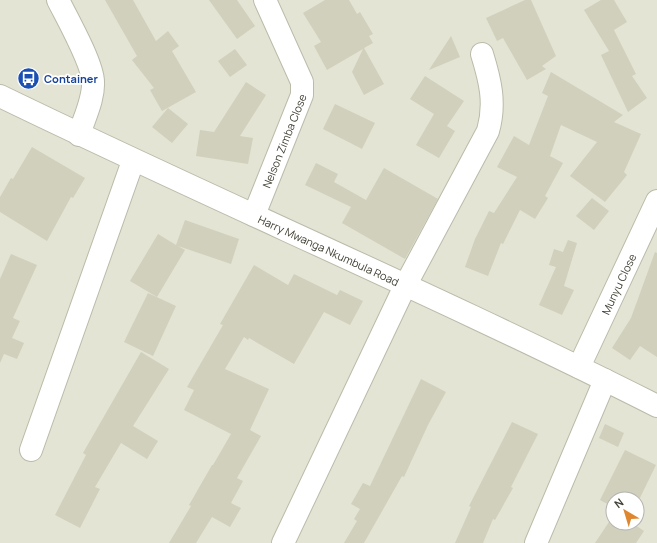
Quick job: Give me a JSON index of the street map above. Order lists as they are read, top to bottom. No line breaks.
{"streets":{"street":["Nelson Zimba Close","Harry Mwanga Nkumbula Road","Munyu Close"]},"crossings":[["Nelson Zimba Close","Harry Mwanga Nkumbula Road"],["Harry Mwanga Nkumbula Road","Munyu Close"]],"places":{"bus stop":["Container"]},"north":"top left"}
